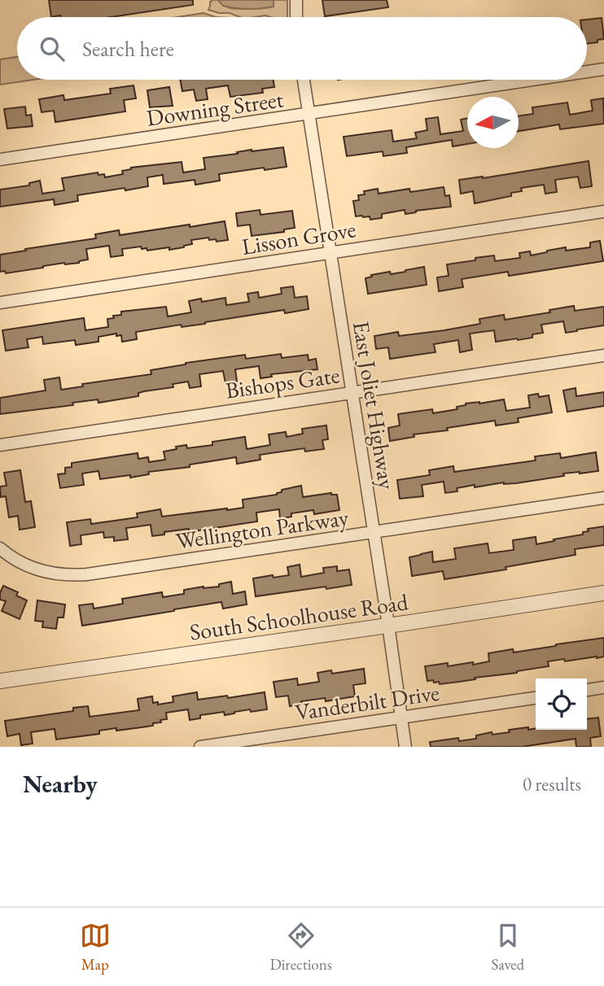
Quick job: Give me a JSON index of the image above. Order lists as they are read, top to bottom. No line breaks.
{"streets":{"street":["Downing Street","Lisson Grove","Bishops Gate","East Joliet Highway","Wellington Parkway","South Schoolhouse Road","Vanderbilt Drive"]},"crossings":[["Downing Street","East Joliet Highway"],["Lisson Grove","East Joliet Highway"],["Bishops Gate","East Joliet Highway"],["East Joliet Highway","Wellington Parkway"],["East Joliet Highway","South Schoolhouse Road"],["East Joliet Highway","Vanderbilt Drive"]],"north":"left","page":{"search":"Search here","heading":["Nearby","0 results"],"nav":["Map","Directions","Saved"]}}
